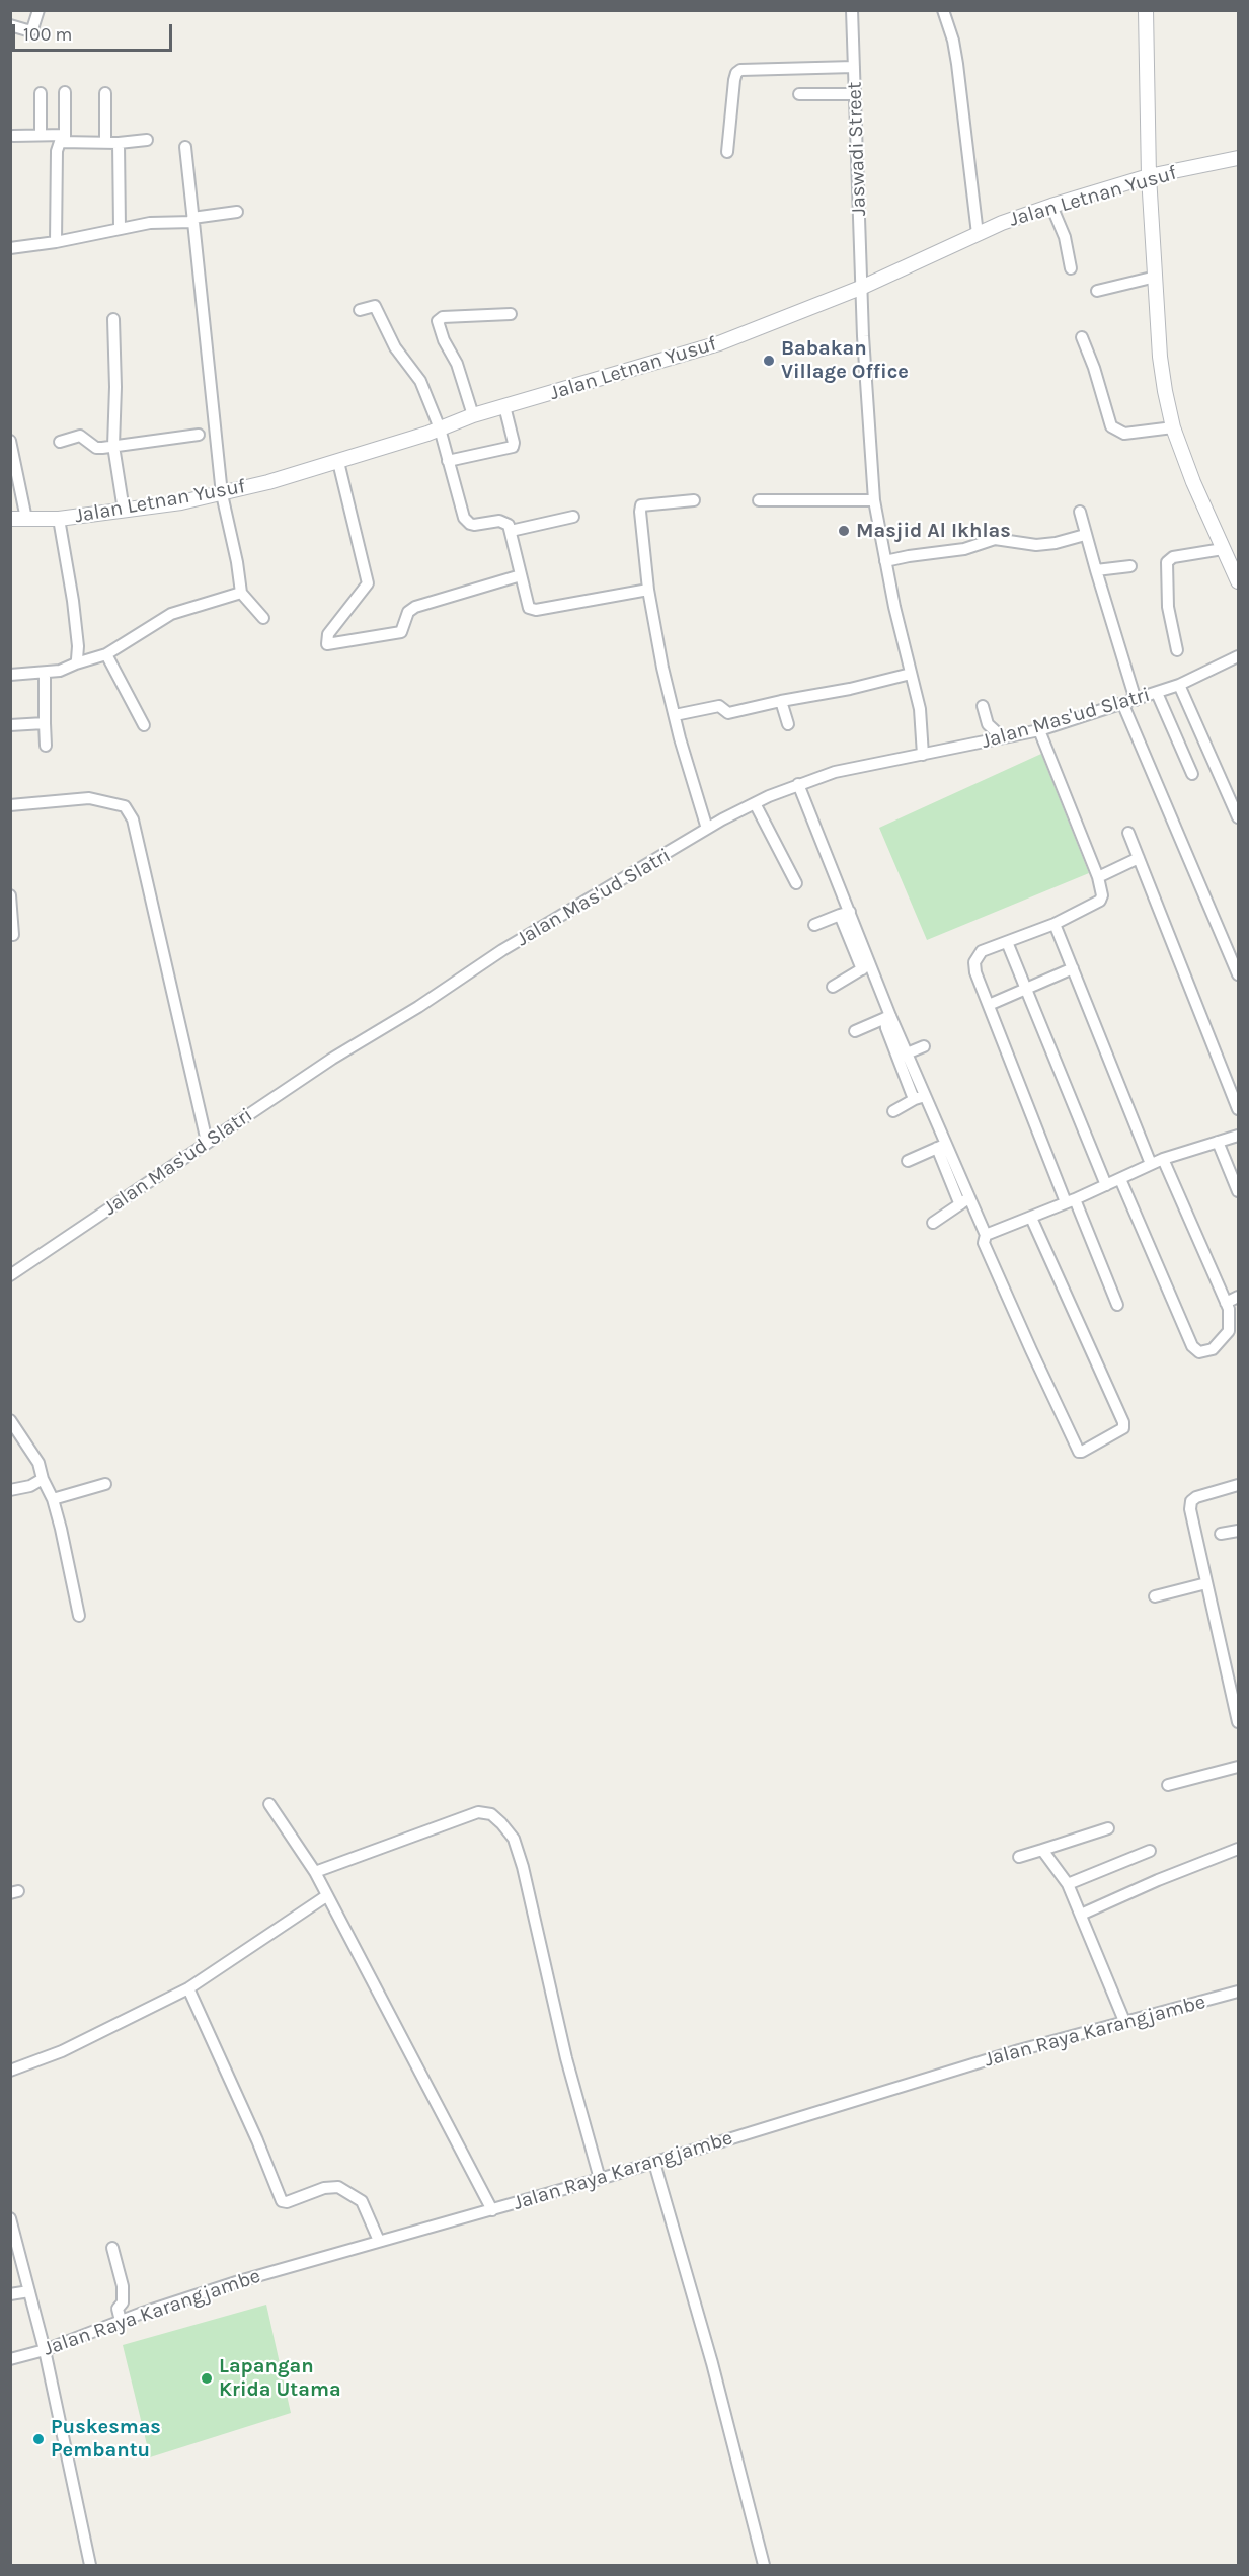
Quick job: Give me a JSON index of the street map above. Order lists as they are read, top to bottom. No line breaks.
{"streets":{"street":["Jaswadi Street","Jalan Letnan Yusuf","Jalan Mas'ud Slatri","Jalan Raya Karangjambe"]},"crossings":[["Jaswadi Street","Jalan Letnan Yusuf"],["Jaswadi Street","Jalan Mas'ud Slatri"]],"places":["Babakan Village Office","Masjid Al Ikhlas","Lapangan Krida Utama","Puskesmas Pembantu"],"scale_bar":"100 m"}
